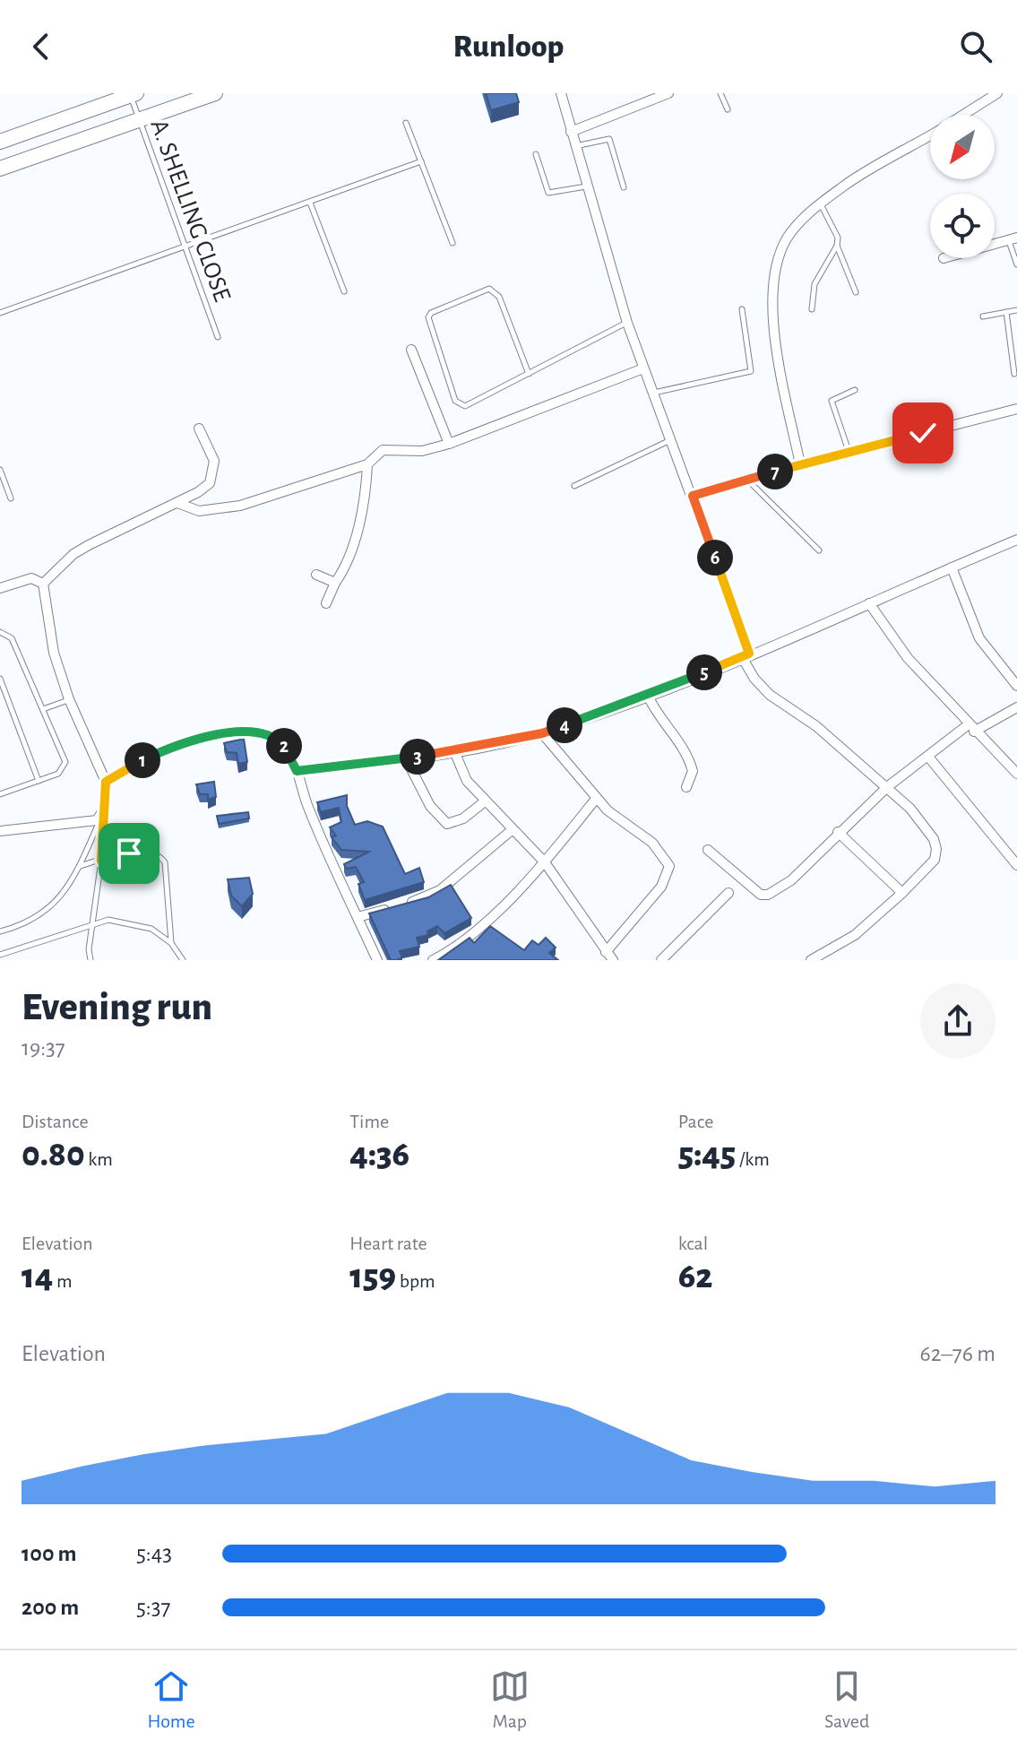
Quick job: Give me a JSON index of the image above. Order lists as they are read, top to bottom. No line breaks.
{"streets":{"lane":["A. SHELLING CLOSE"]},"north":"bottom left","page":{"header":"Runloop","pins":["7","6","5","4","2","3","1"],"heading":["Evening run","19:37"],"stats":[["Distance","0.80 km"],["Time","4:36"],["Pace","5:45 /km"],["Elevation","14 m"],["Heart rate","159 bpm"],["kcal","62"]],"chart":["Elevation","62–76 m"],"list":[{"name":"100 m","note":"5:43"},{"name":"200 m","note":"5:37"}],"tabs":["Home","Map","Saved"]}}
